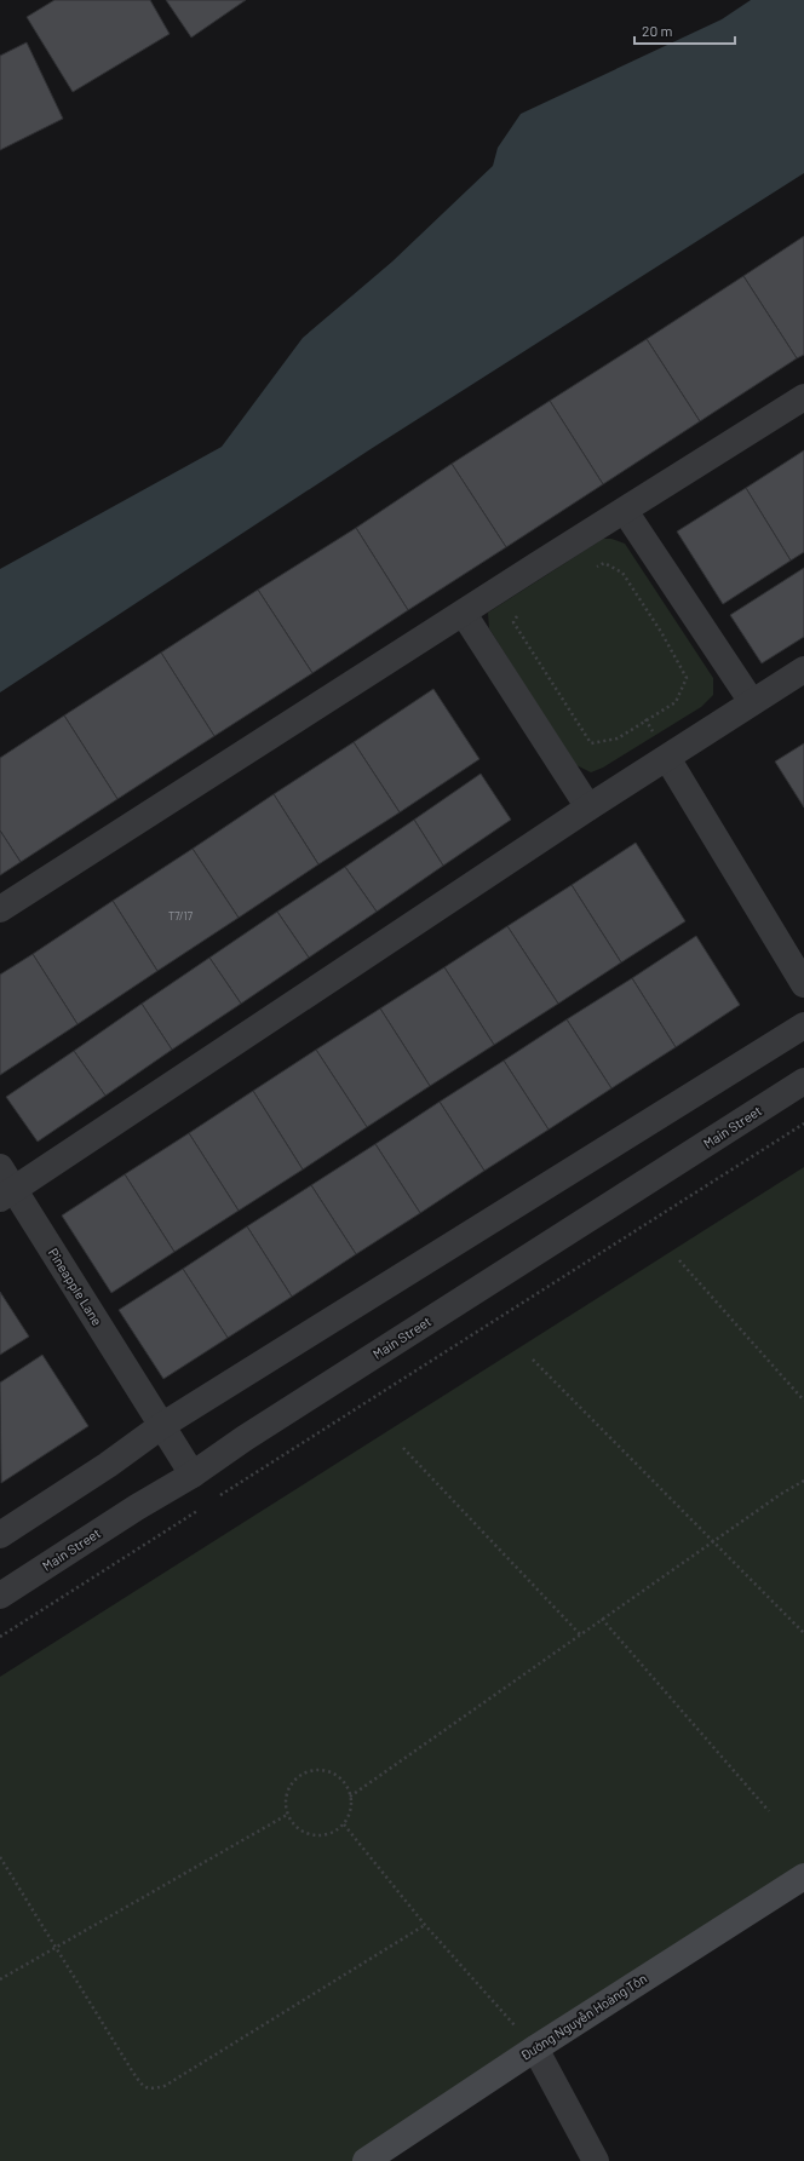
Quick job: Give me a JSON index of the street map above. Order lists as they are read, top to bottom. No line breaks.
{"streets":{"main road":["Đường Nguyễn Hoàng Tôn"],"street":["Main Street","Pineapple Lane"]},"crossings":[["Main Street","Pineapple Lane"]],"house_numbers":["T7/17"],"scale_bar":"20 m"}
